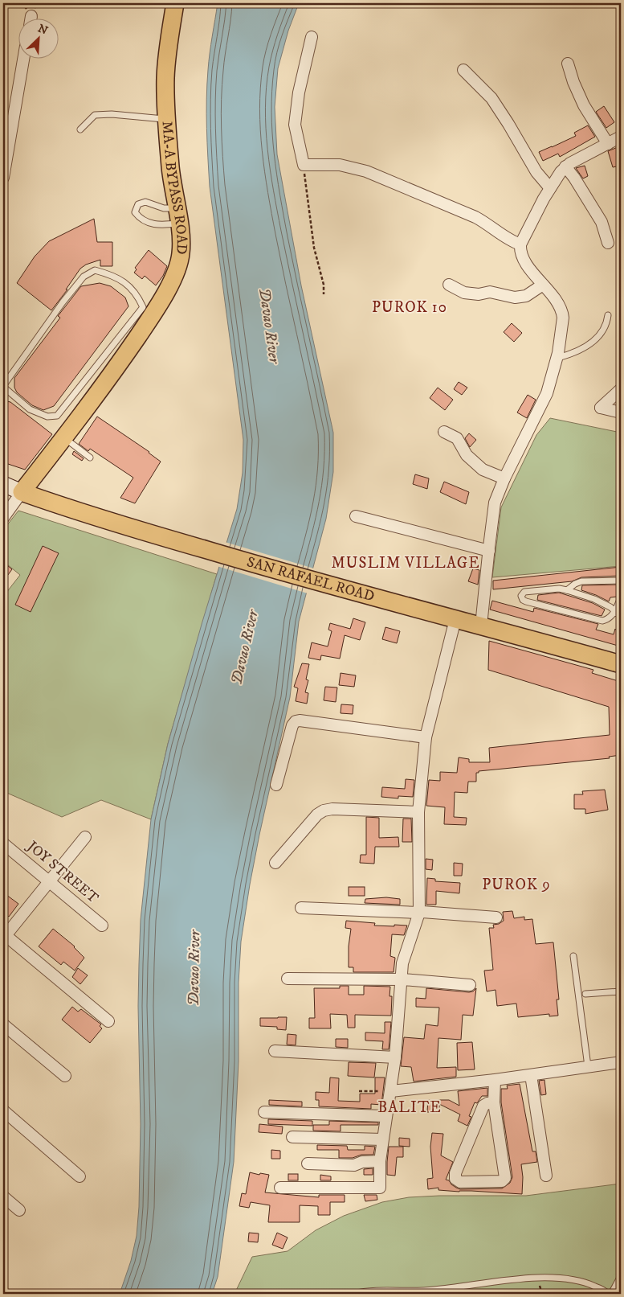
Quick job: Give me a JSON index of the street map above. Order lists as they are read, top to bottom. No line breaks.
{"streets":{"main road":["MA-A BYPASS ROAD","SAN RAFAEL ROAD"],"street":["JOY STREET"]},"crossings":[["MA-A BYPASS ROAD","SAN RAFAEL ROAD"]],"districts":["PUROK 10","MUSLIM VILLAGE","PUROK 9","BALITE"],"water":["Davao River"],"north":"top right"}
